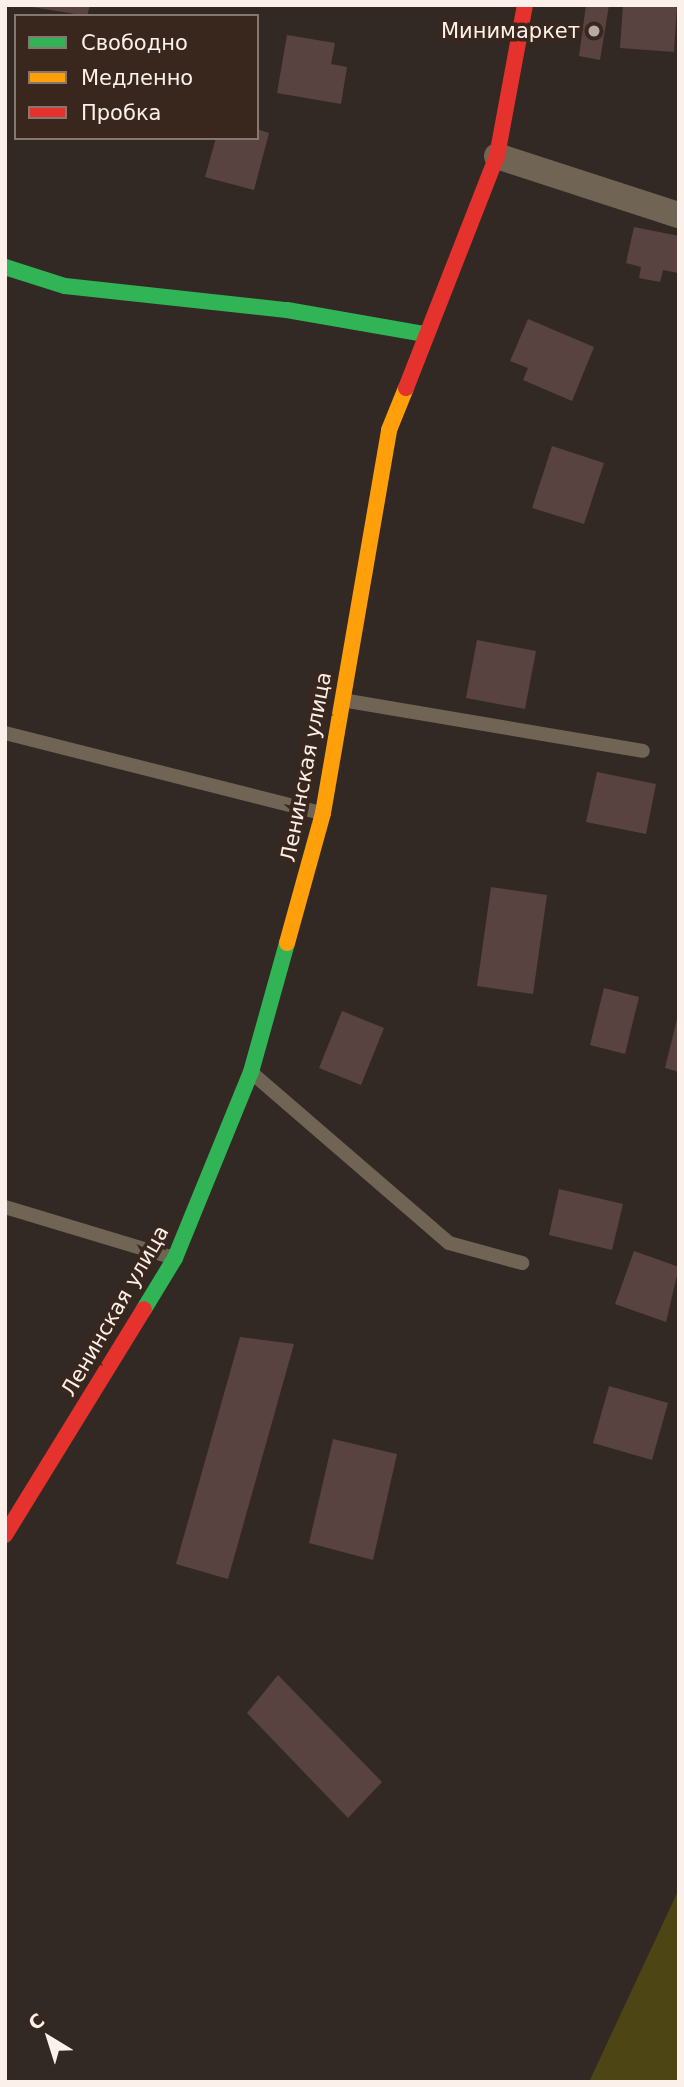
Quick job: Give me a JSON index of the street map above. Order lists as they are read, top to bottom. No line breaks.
{"streets":{"street":["Ленинская улица"]},"places":["Минимаркет"],"legend":["Свободно","Медленно","Пробка"],"north":"top left"}
